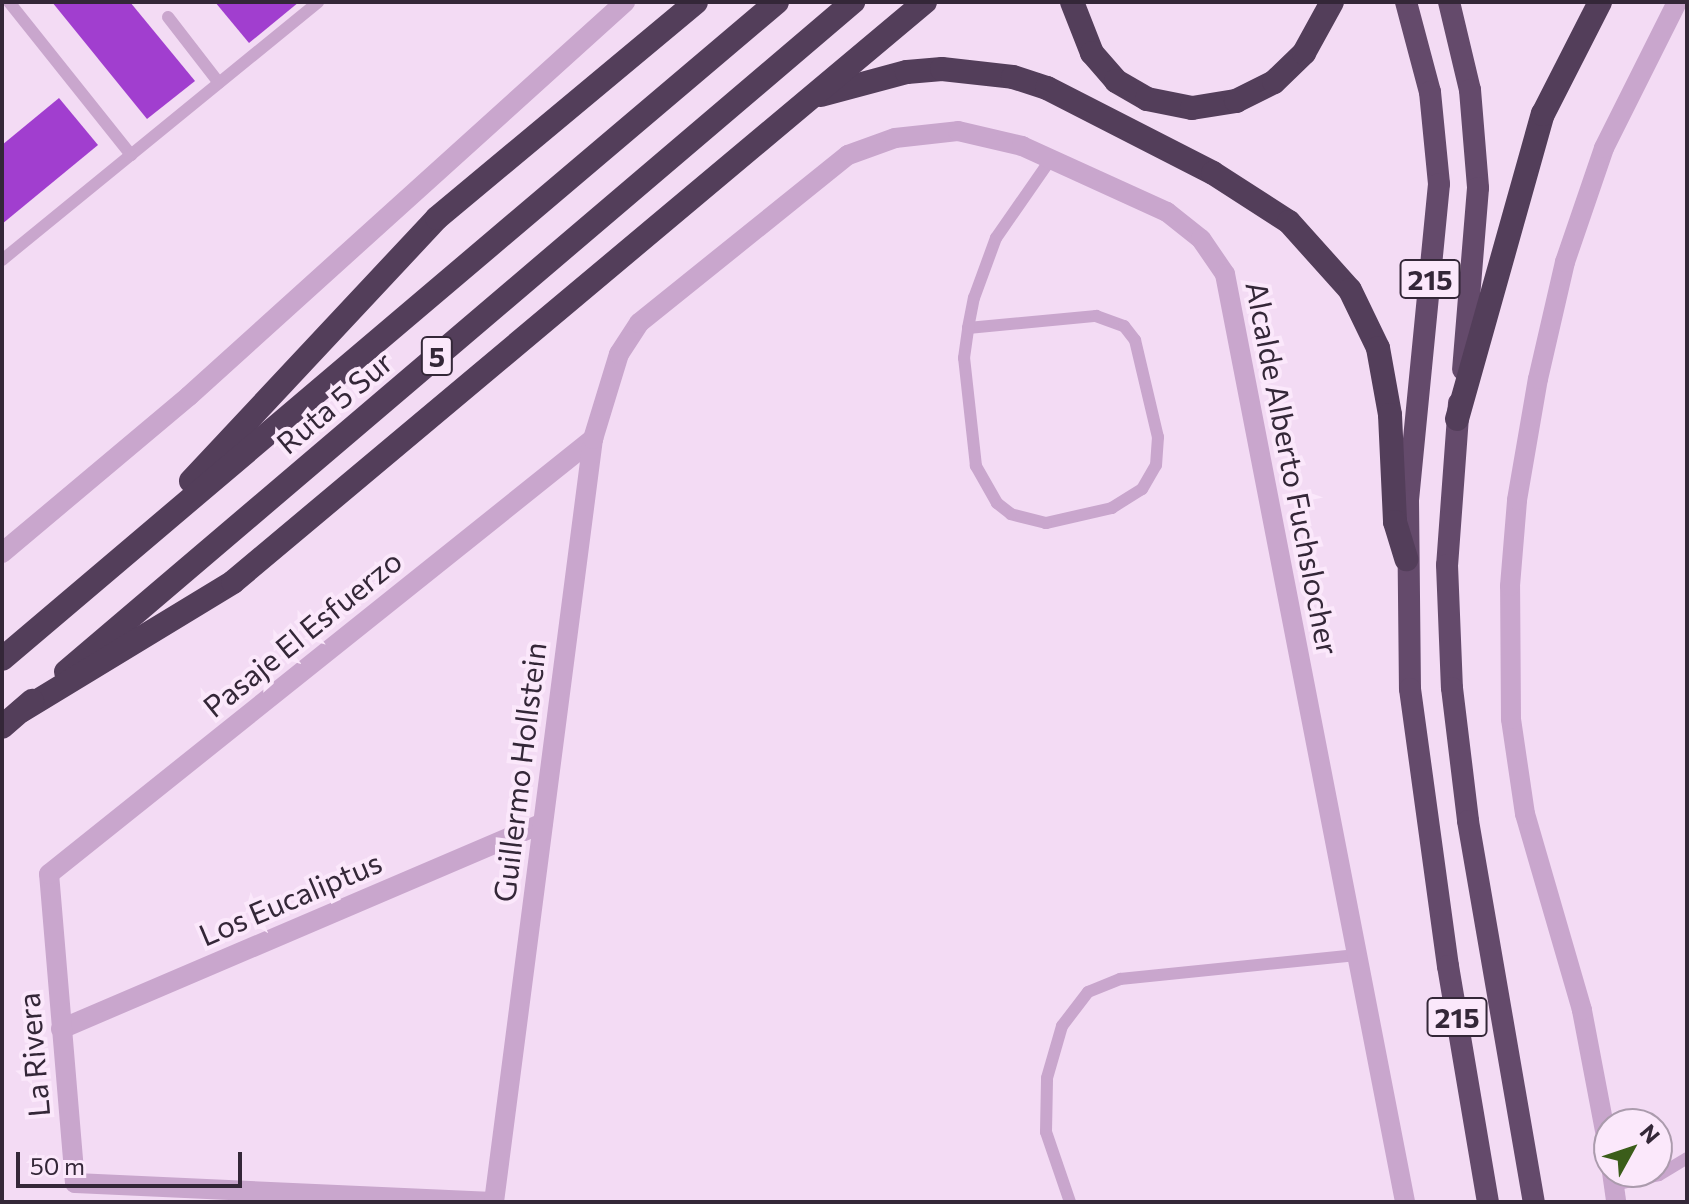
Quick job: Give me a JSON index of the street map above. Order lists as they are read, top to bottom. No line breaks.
{"streets":{"highway":["215","5","Ruta 5 Sur"],"street":["Alcalde Alberto Fuchslocher","Pasaje El Esfuerzo","Guillermo Hollstein","Los Eucaliptus","La Rivera"]},"crossings":[["Alcalde Alberto Fuchslocher","Guillermo Hollstein"],["Pasaje El Esfuerzo","Guillermo Hollstein"],["Pasaje El Esfuerzo","La Rivera"],["Guillermo Hollstein","Los Eucaliptus"],["Guillermo Hollstein","La Rivera"],["Los Eucaliptus","La Rivera"]],"scale_bar":"50 m","north":"top right"}
